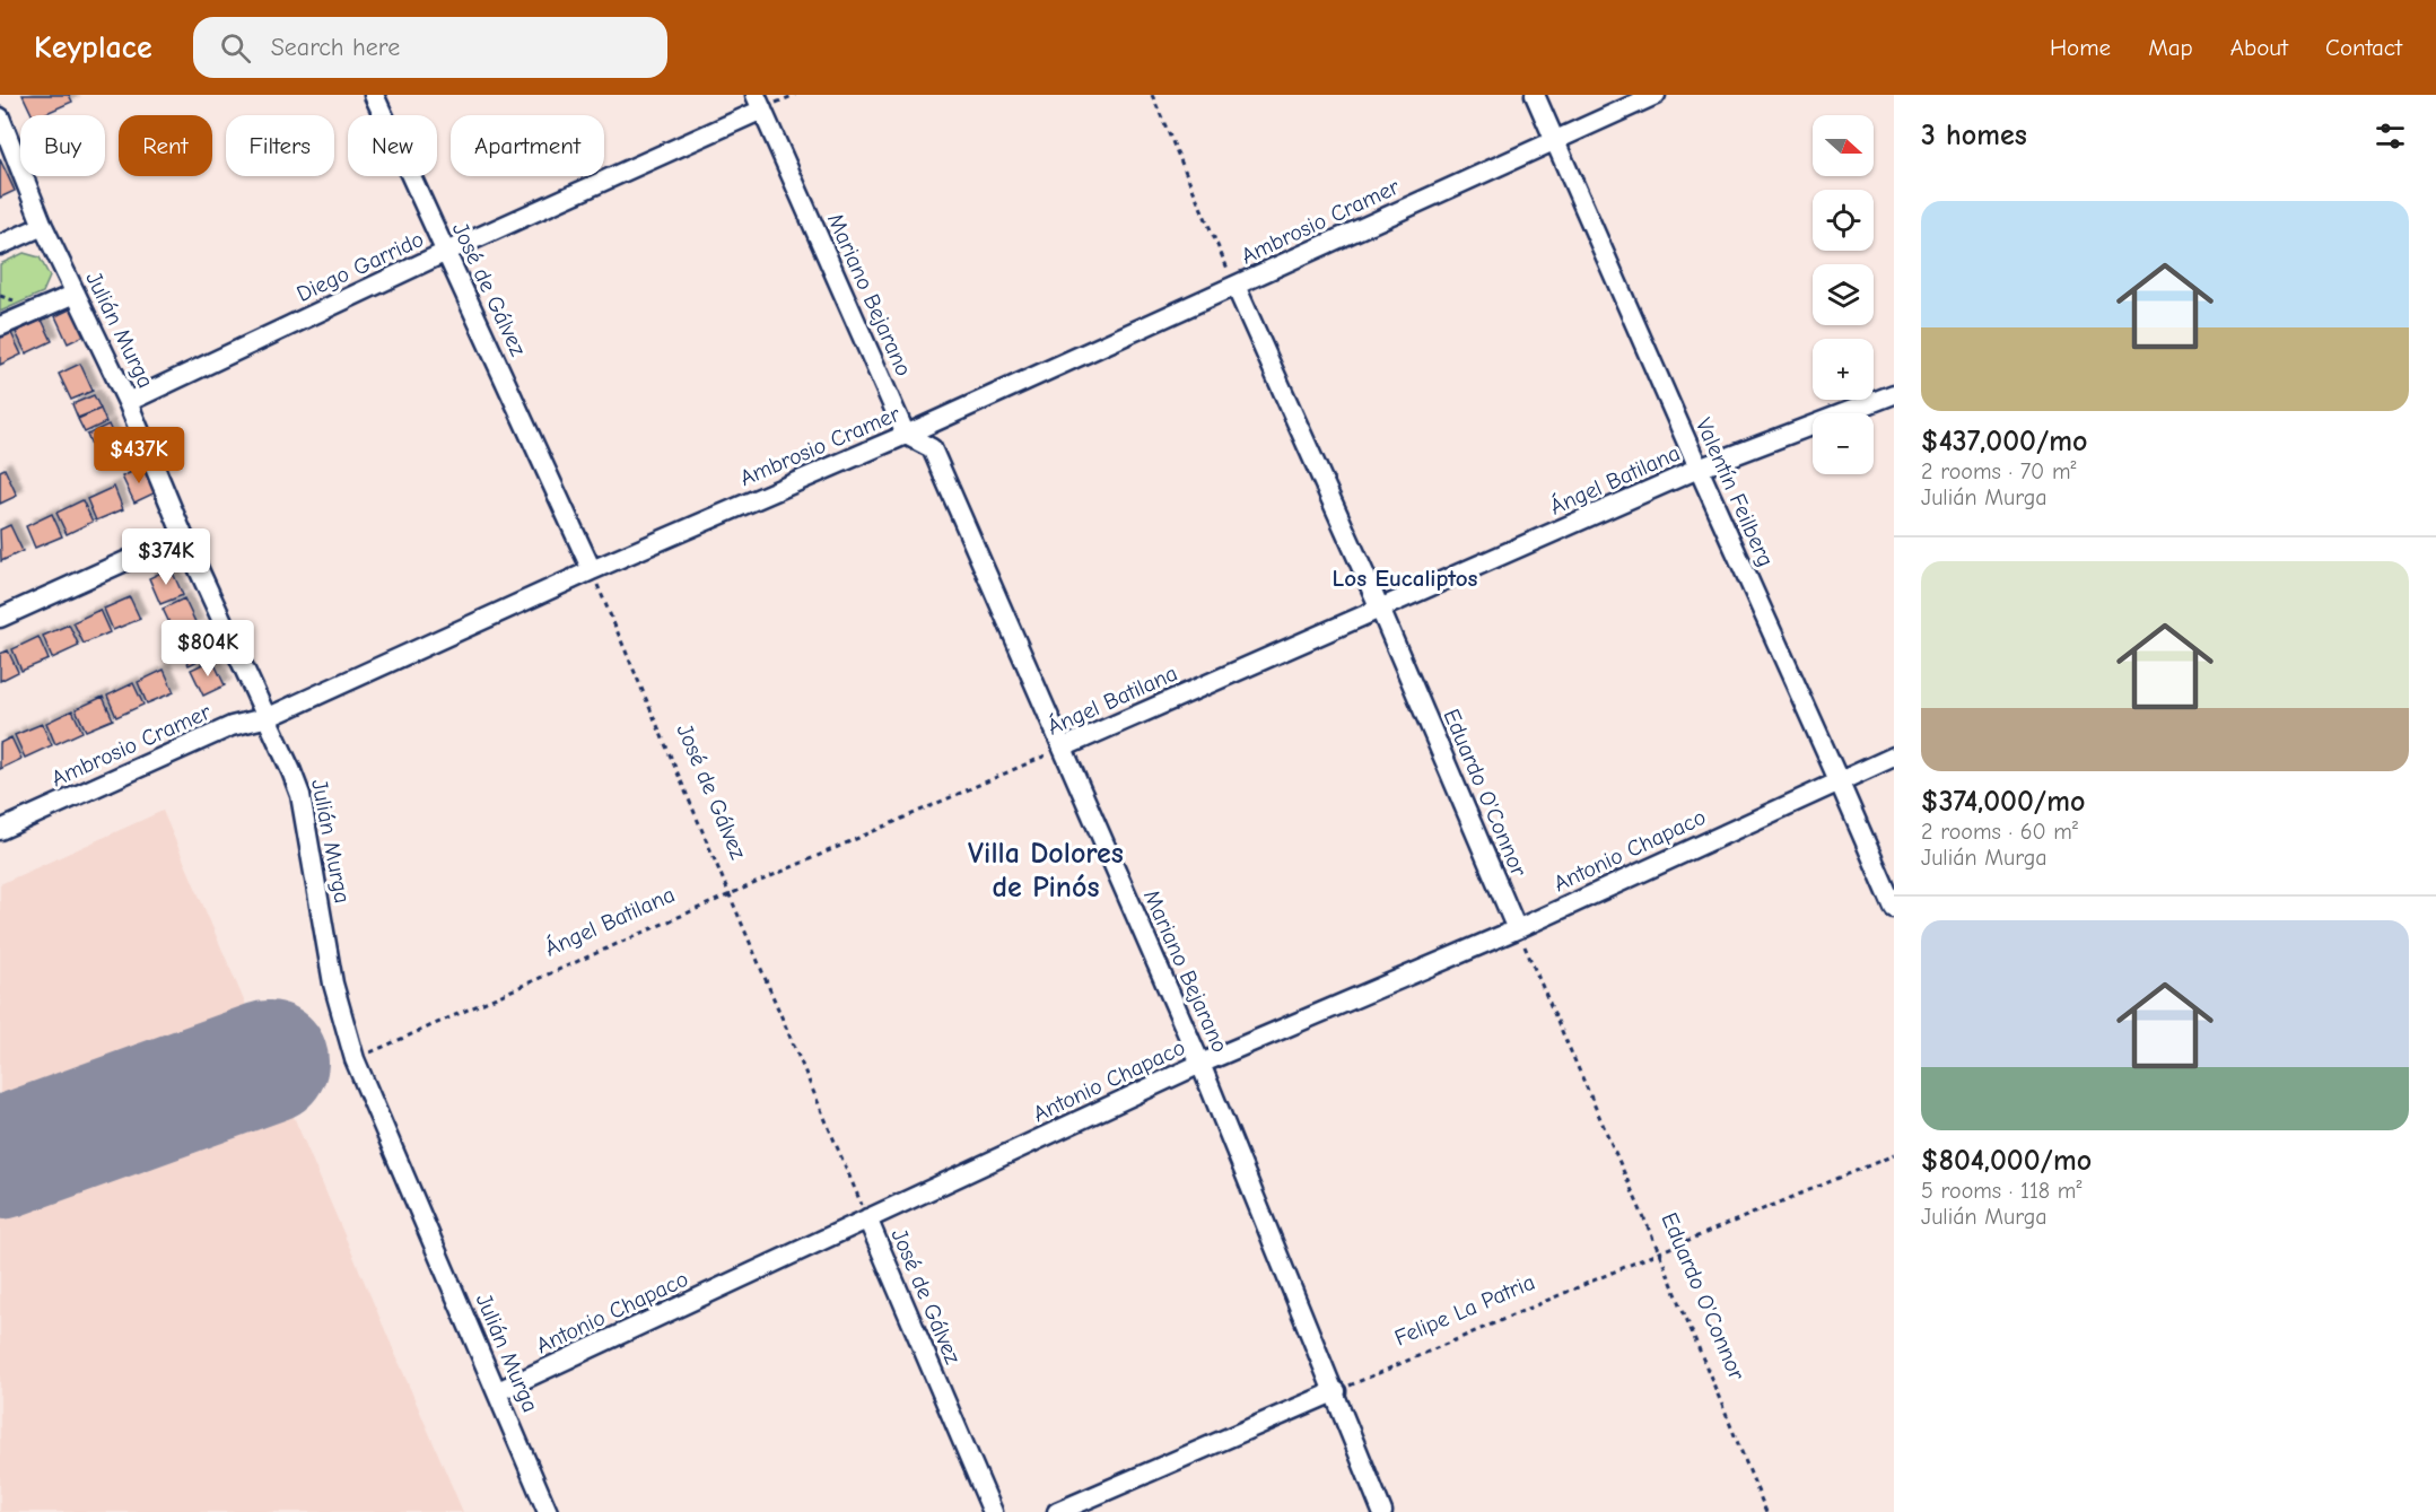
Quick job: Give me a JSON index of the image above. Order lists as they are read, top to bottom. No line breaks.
{"streets":{"street":["Ambrosio Cramer","Diego Garrido","José de Gálvez","Mariano Bejarano","Julián Murga","Ángel Batilana","Valentín Feilberg","Eduardo O'Connor","Antonio Chapaco"],"path":["Felipe La Patria"]},"crossings":[["Ambrosio Cramer","José de Gálvez"],["Ambrosio Cramer","Mariano Bejarano"],["Ambrosio Cramer","Julián Murga"],["Ambrosio Cramer","Valentín Feilberg"],["Ambrosio Cramer","Eduardo O'Connor"],["Diego Garrido","José de Gálvez"],["Diego Garrido","Mariano Bejarano"],["Diego Garrido","Julián Murga"],["José de Gálvez","Ángel Batilana"],["José de Gálvez","Antonio Chapaco"],["Mariano Bejarano","Ángel Batilana"],["Mariano Bejarano","Antonio Chapaco"],["Mariano Bejarano","Felipe La Patria"],["Julián Murga","Ángel Batilana"],["Julián Murga","Antonio Chapaco"],["Ángel Batilana","Valentín Feilberg"],["Ángel Batilana","Eduardo O'Connor"],["Valentín Feilberg","Antonio Chapaco"],["Eduardo O'Connor","Antonio Chapaco"],["Eduardo O'Connor","Felipe La Patria"]],"districts":["Los Eucaliptos","Villa Dolores de Pinós"],"north":"right","page":{"header":"Keyplace","search":"Search here","nav":["Home","Map","About","Contact"],"heading":"3 homes","map_buttons":["+","−"],"chip":["Buy","Rent","Filters","New","Apartment"],"list":[{"name":"$437,000/mo","note":"2 rooms · 70 m² · Julián Murga"},{"name":"$374,000/mo","note":"2 rooms · 60 m² · Julián Murga"},{"name":"$804,000/mo","note":"5 rooms · 118 m² · Julián Murga"}],"price":["$437K","$374K","$804K"]}}
